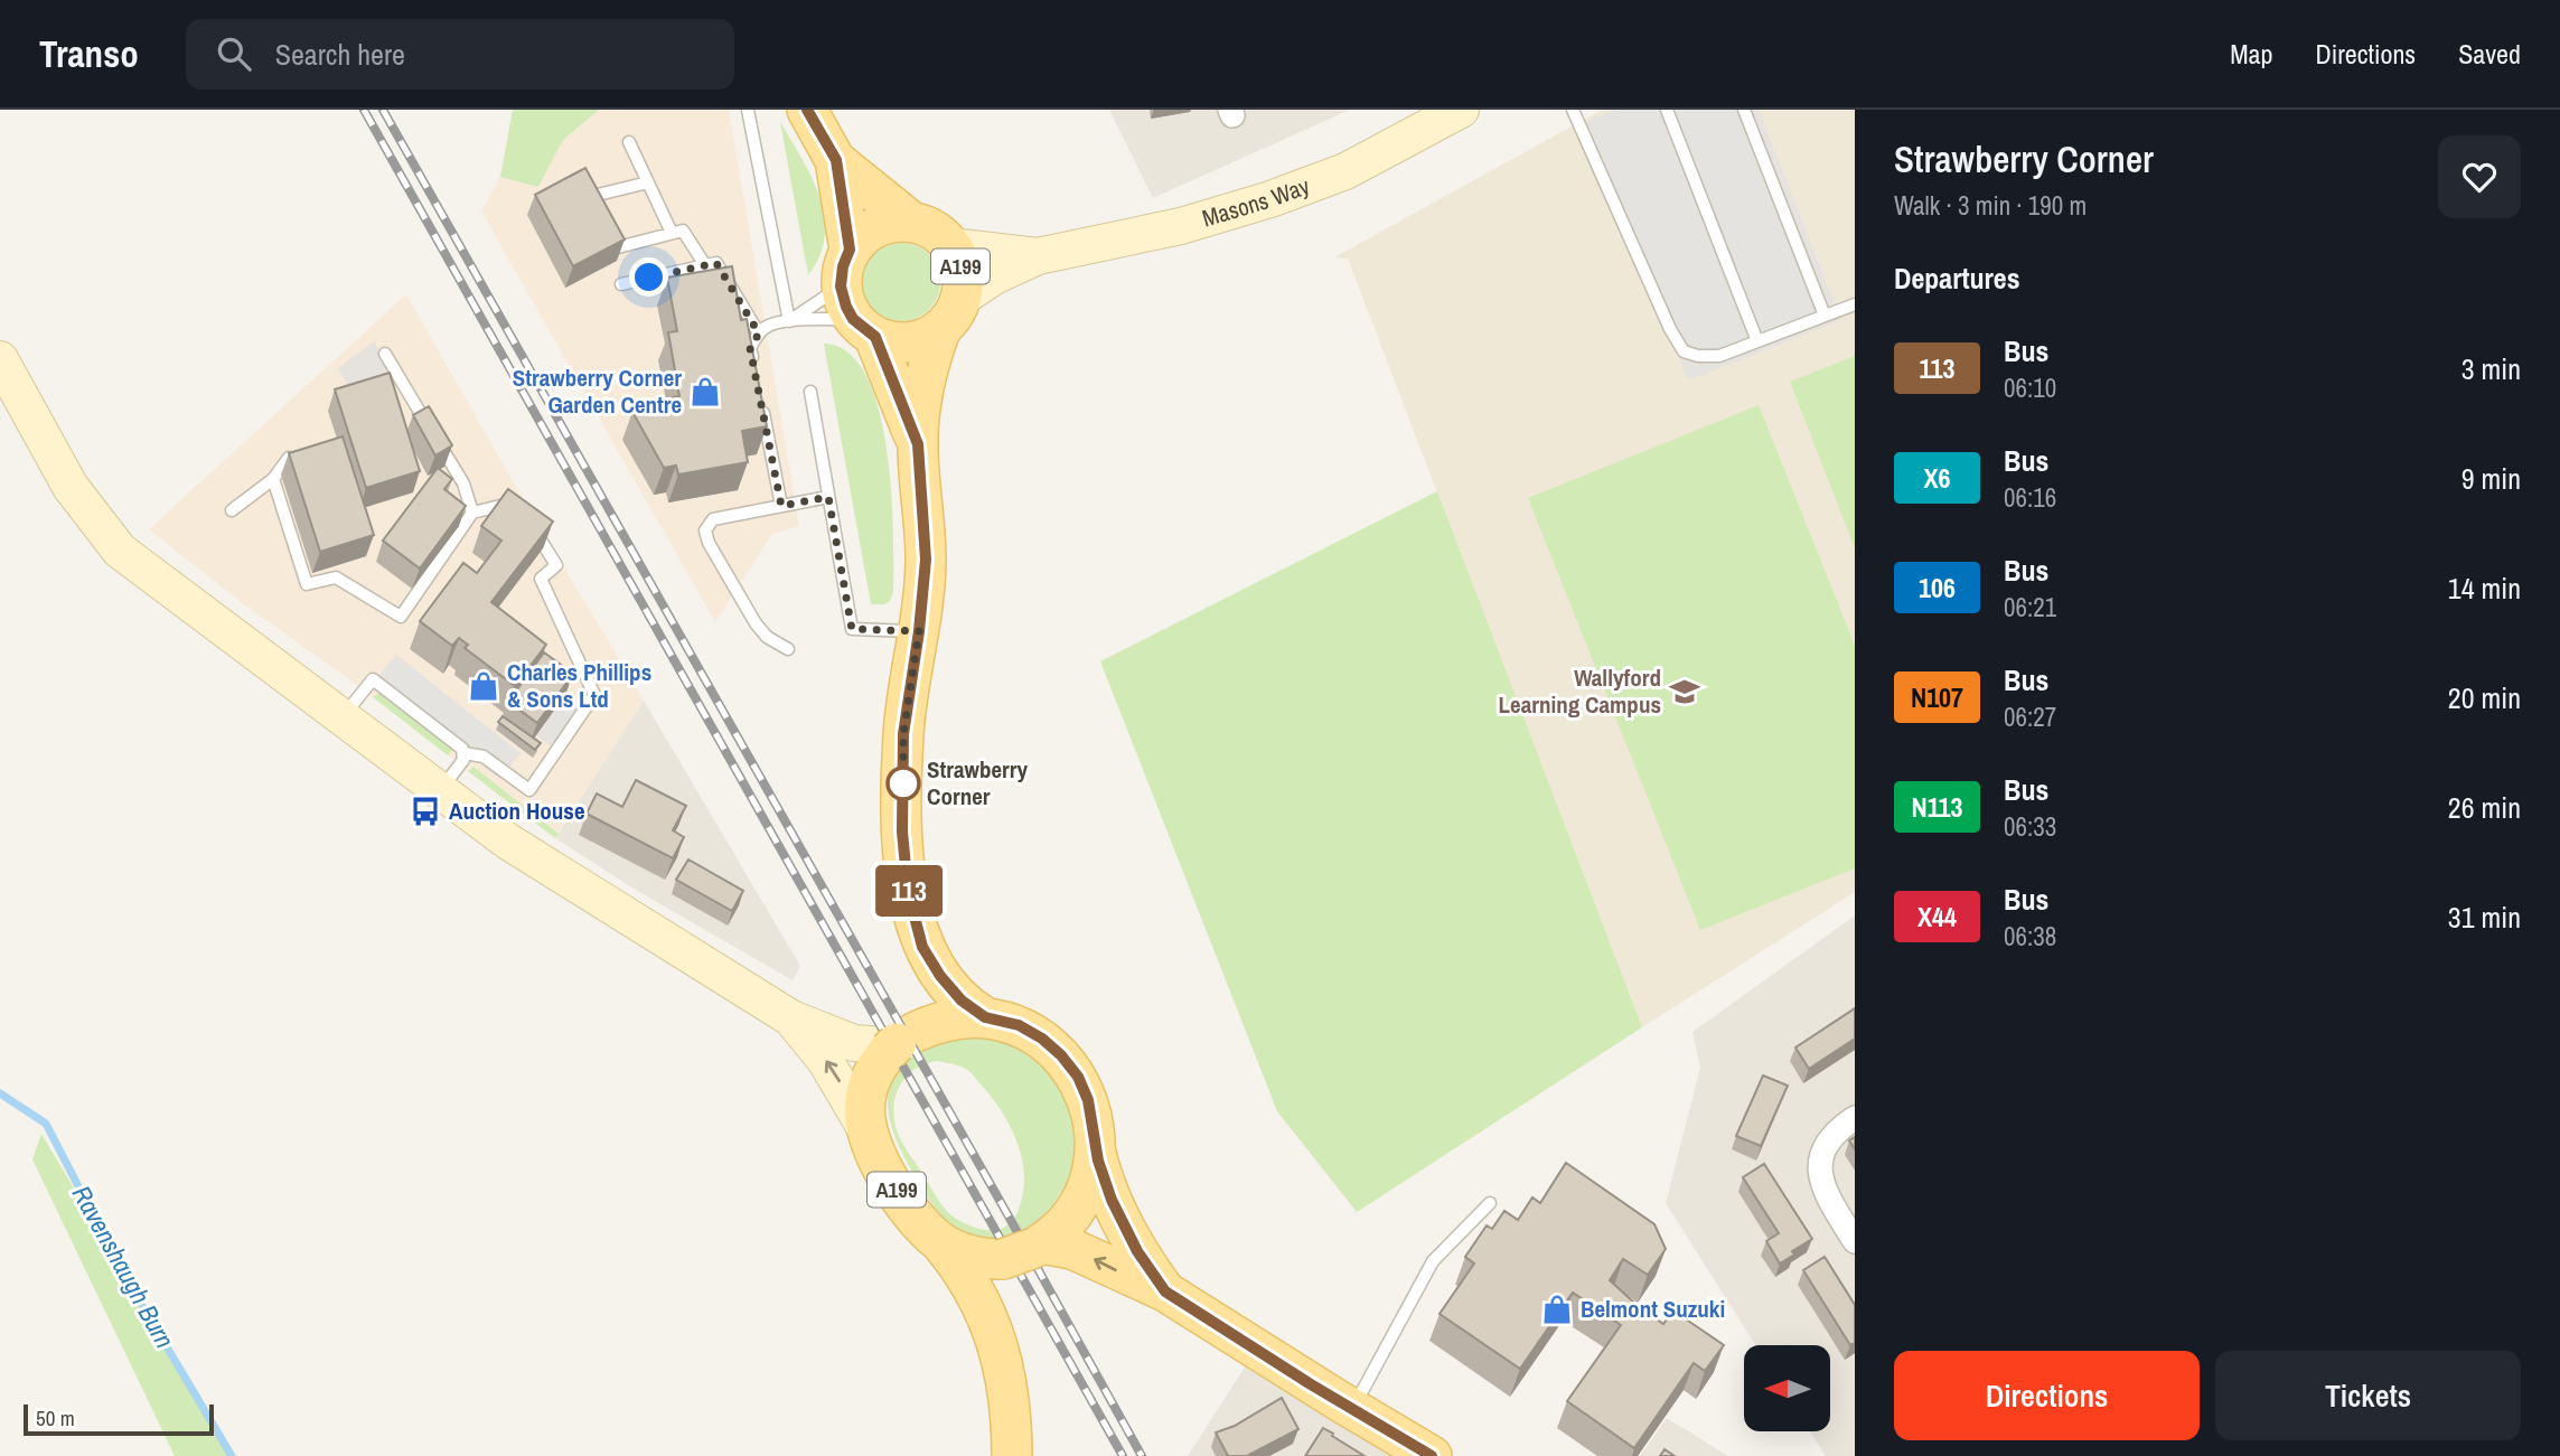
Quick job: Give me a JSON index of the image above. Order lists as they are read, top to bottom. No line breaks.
{"streets":{"main road":["Masons Way","A199"]},"crossings":[["Masons Way","A199"]],"water":["Ravenshaugh Burn"],"places":{"shop":["Strawberry Corner Garden Centre","Charles Phillips & Sons Ltd","Belmont Suzuki"],"school or university":["Wallyford Learning Campus"],"other":["Strawberry Corner"],"bus stop":["Auction House"]},"lines":["bus line 113"],"scale_bar":"50 m","north":"left","page":{"header":"Transo","search":"Search here","nav":["Map","Directions","Saved"],"on_map":"113","heading":[["Strawberry Corner","Walk · 3 min · 190 m"],"Departures"],"list":[{"mark":"113","name":"Bus","note":"06:10","value":"3 min"},{"mark":"X6","name":"Bus","note":"06:16","value":"9 min"},{"mark":"106","name":"Bus","note":"06:21","value":"14 min"},{"mark":"N107","name":"Bus","note":"06:27","value":"20 min"},{"mark":"N113","name":"Bus","note":"06:33","value":"26 min"},{"mark":"X44","name":"Bus","note":"06:38","value":"31 min"}],"buttons":["Directions","Tickets"],"scale":"50 m"}}
